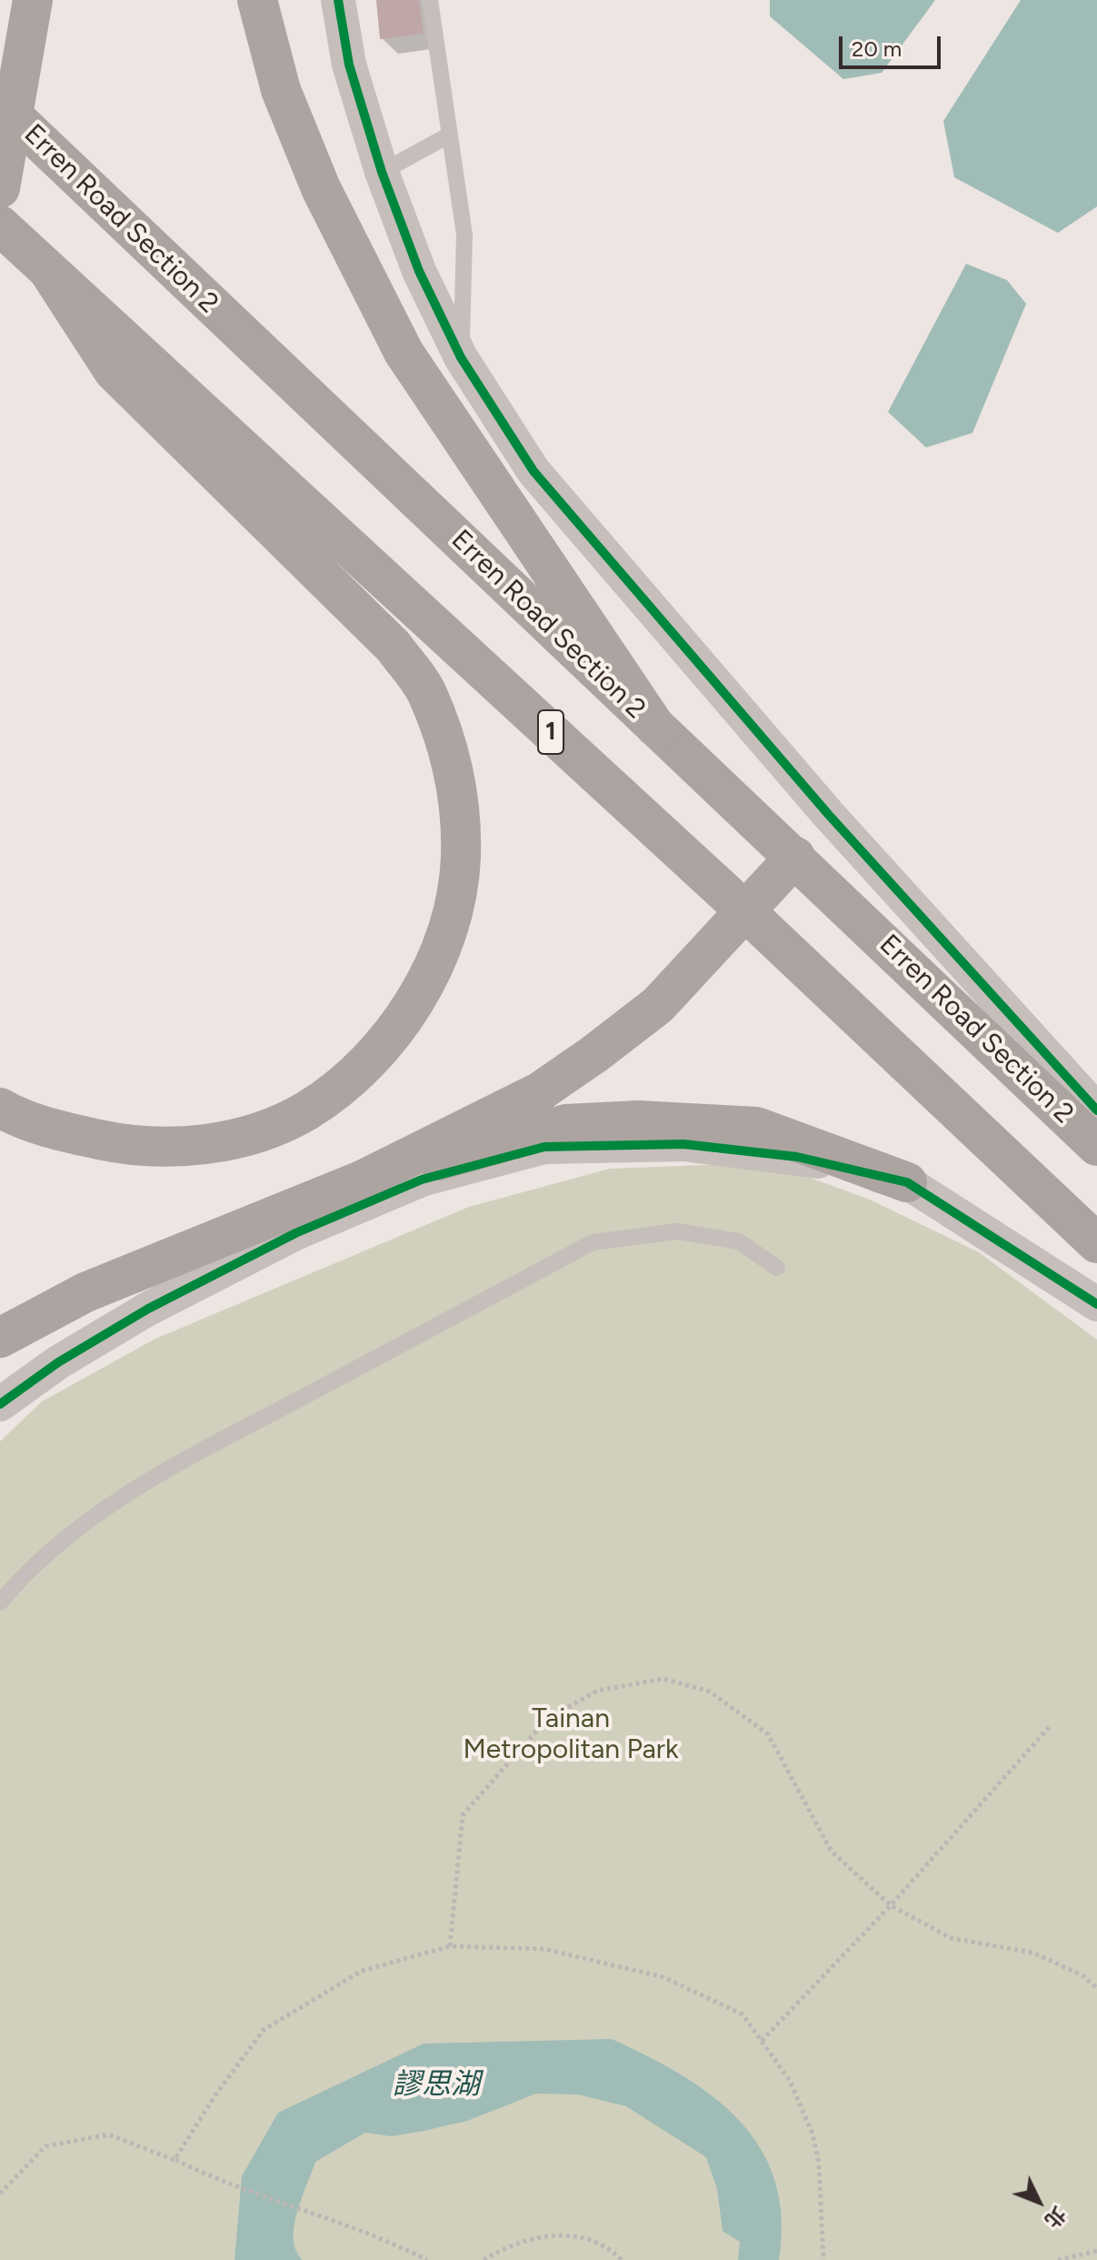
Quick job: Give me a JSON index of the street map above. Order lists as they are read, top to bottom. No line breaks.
{"streets":{"main road":["Erren Road Section 2","1"]},"water":["謬思湖"],"parks":["Tainan Metropolitan Park"],"scale_bar":"20 m","north":"bottom right"}
